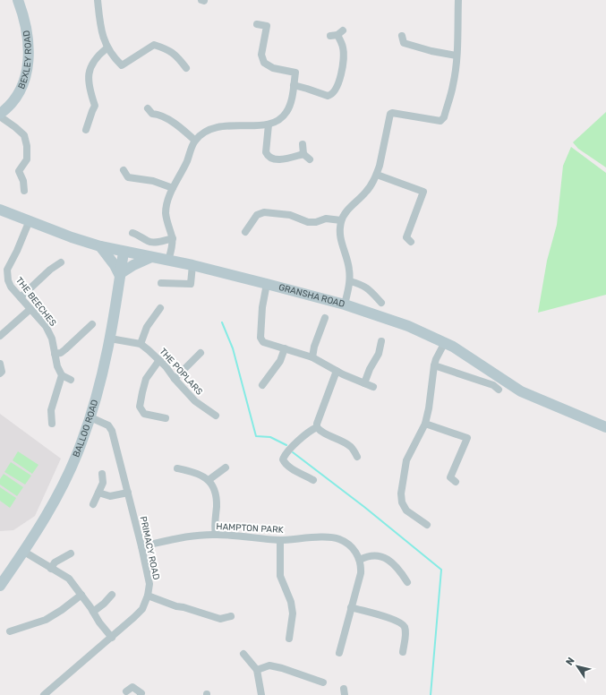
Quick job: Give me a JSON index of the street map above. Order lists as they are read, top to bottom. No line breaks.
{"streets":{"street":["BEXLEY ROAD","GRANSHA ROAD","THE BEECHES","THE POPLARS","BALLOO ROAD","HAMPTON PARK","PRIMACY ROAD"]},"crossings":[["GRANSHA ROAD","THE BEECHES"],["GRANSHA ROAD","BALLOO ROAD"],["BALLOO ROAD","PRIMACY ROAD"],["HAMPTON PARK","PRIMACY ROAD"]],"north":"top left"}
